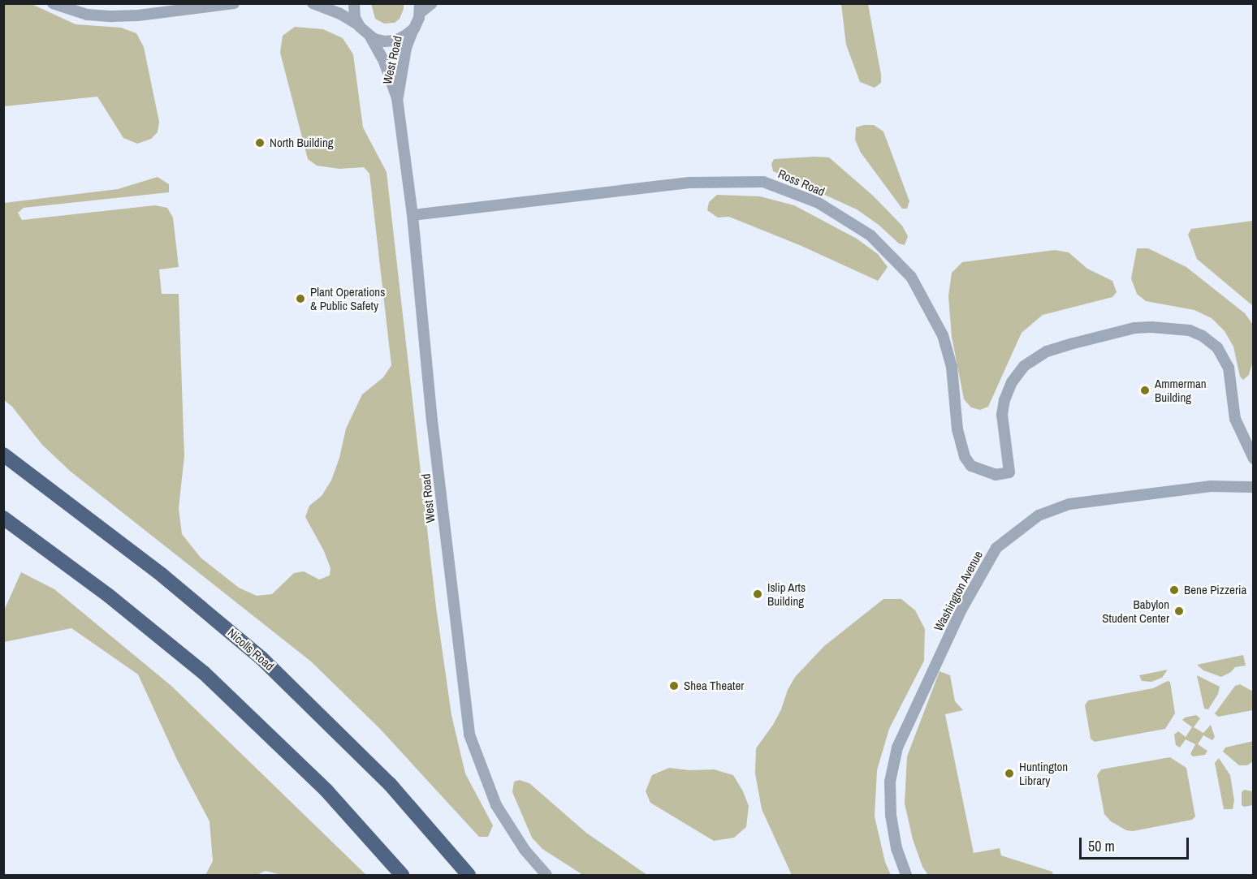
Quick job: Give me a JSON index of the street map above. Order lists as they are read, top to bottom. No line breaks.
{"streets":{"highway":["Nicolls Road"],"street":["West Road","Ross Road","Washington Avenue"]},"crossings":[["West Road","Ross Road"]],"places":["North Building","Plant Operations & Public Safety","Ammerman Building","Bene Pizzeria","Islip Arts Building","Babylon Student Center","Shea Theater","Huntington Library"],"scale_bar":"50 m"}
